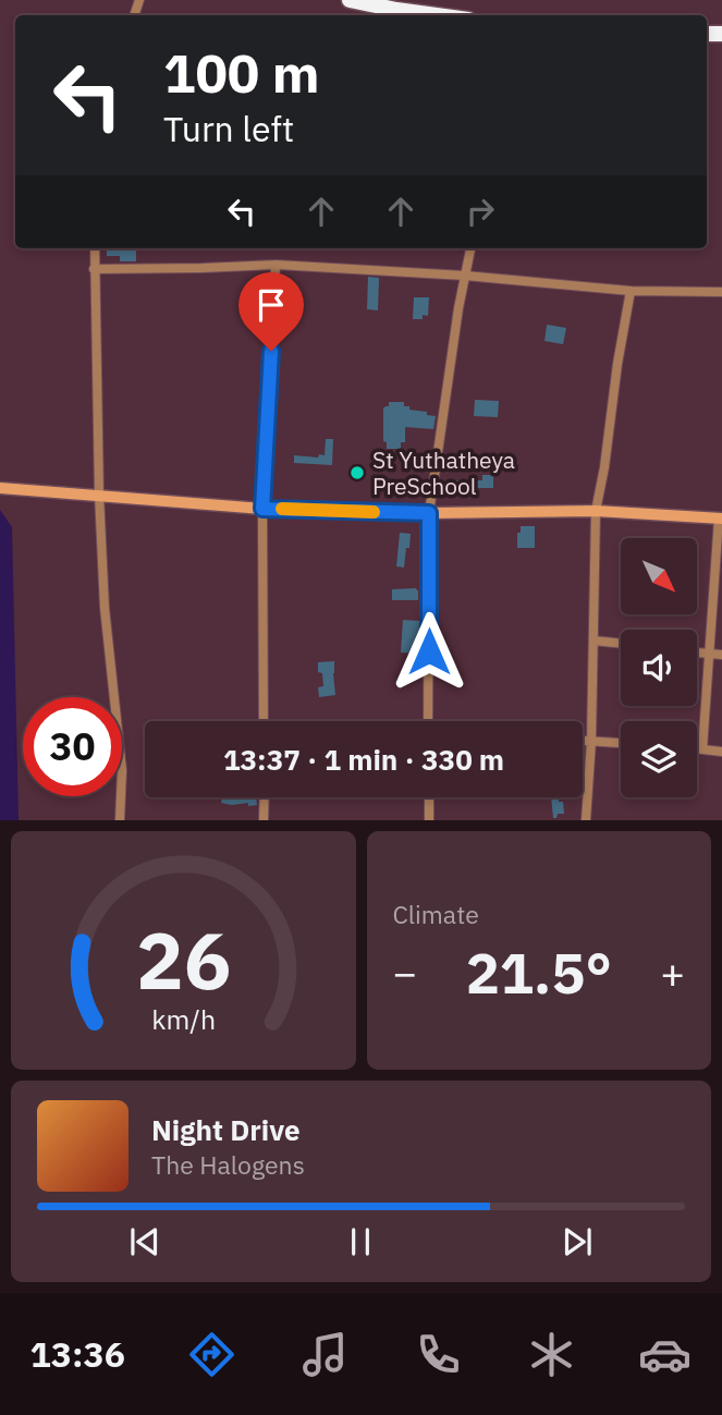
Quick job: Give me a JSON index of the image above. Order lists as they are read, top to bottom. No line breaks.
{"places":["St Yuthatheya PreSchool"],"north":"bottom right","page":{"turn":["100 m","Turn left"],"limit":"30","trip":"13:37 · 1 min · 330 m","tile":"Climate","heat":["−","21.5°","+"],"song":["Night Drive","The Halogens"],"tabs":"13:36","gauge":["26","km/h"]}}
